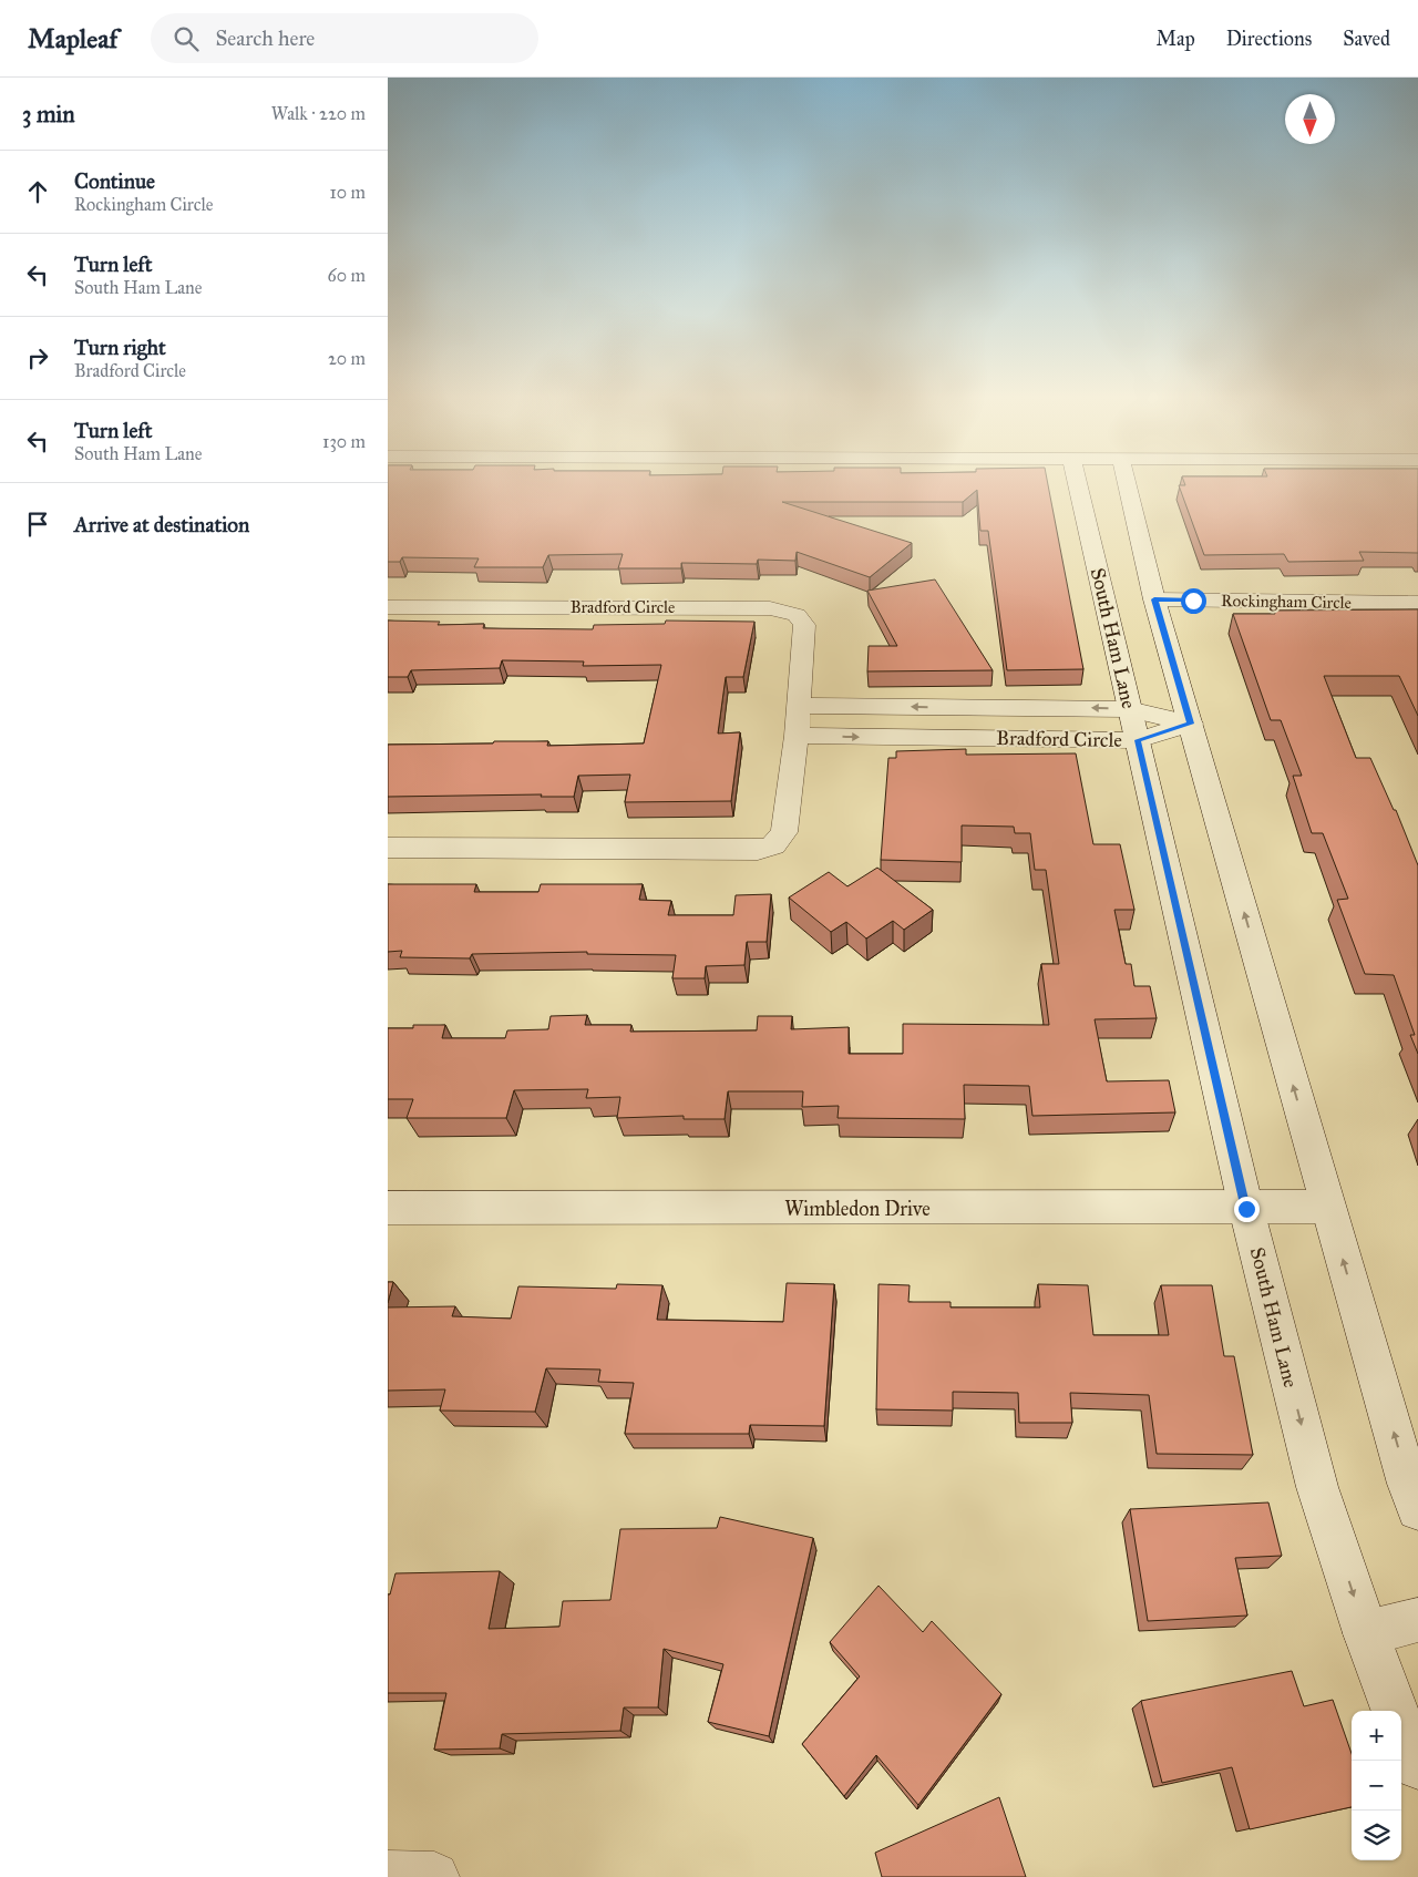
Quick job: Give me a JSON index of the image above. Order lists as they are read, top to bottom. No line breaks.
{"streets":{"main road":["Rockingham Circle","Bradford Circle","South Ham Lane","Wimbledon Drive"]},"crossings":[["Bradford Circle","South Ham Lane"],["South Ham Lane","Wimbledon Drive"]],"north":"bottom","page":{"header":"Mapleaf","search":"Search here","nav":["Map","Directions","Saved"],"heading":["3 min","Walk · 220 m"],"list":[["Continue","Rockingham Circle","10 m"],["Turn left","South Ham Lane","60 m"],["Turn right","Bradford Circle","20 m"],["Turn left","South Ham Lane","130 m"],"Arrive at destination"],"map_buttons":["+","−"]}}
